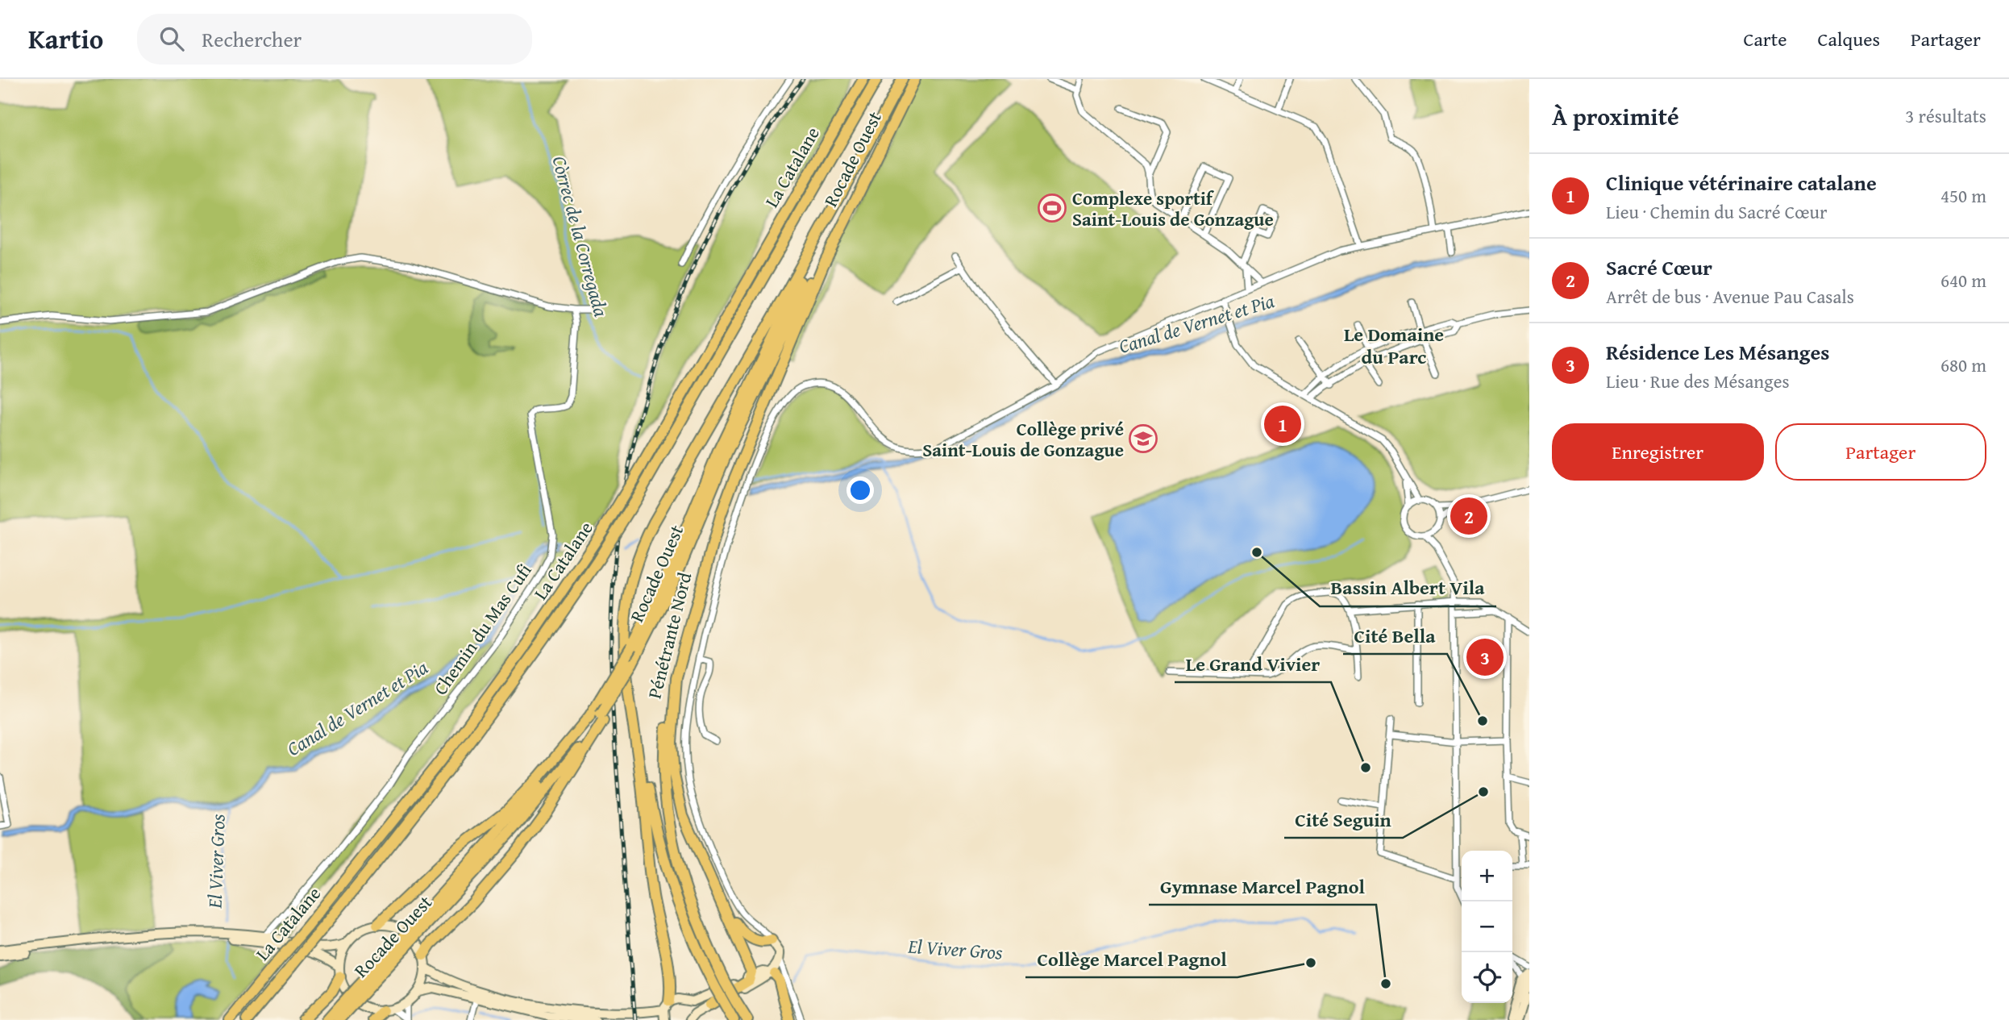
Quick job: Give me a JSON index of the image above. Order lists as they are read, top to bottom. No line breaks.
{"streets":{"highway":["Rocade Ouest","La Catalane","Pénétrante Nord"],"street":["Chemin du Mas Cufi"]},"crossings":[["Rocade Ouest","Pénétrante Nord"]],"districts":["Le Domaine du Parc"],"water":["Còrrec de la Corregada","Canal de Vernet et Pia","El Viver Gros"],"places":{"sports":["Complexe sportif Saint-Louis de Gonzague"],"school or university":["Collège privé Saint-Louis de Gonzague"],"other":["Bassin Albert Vila","Cité Bella","Le Grand Vivier","Cité Seguin","Collège Marcel Pagnol","Gymnase Marcel Pagnol"]},"page":{"header":"Kartio","search":"Rechercher","nav":["Carte","Calques","Partager"],"heading":["À proximité","3 résultats"],"list":[{"mark":"1","name":"Clinique vétérinaire catalane","note":"Lieu · Chemin du Sacré Cœur","value":"450 m"},{"mark":"2","name":"Sacré Cœur","note":"Arrêt de bus · Avenue Pau Casals","value":"640 m"},{"mark":"3","name":"Résidence Les Mésanges","note":"Lieu · Rue des Mésanges","value":"680 m"}],"pins":["1","2","3"],"buttons":["Enregistrer","Partager"],"map_buttons":["+","−"]}}
